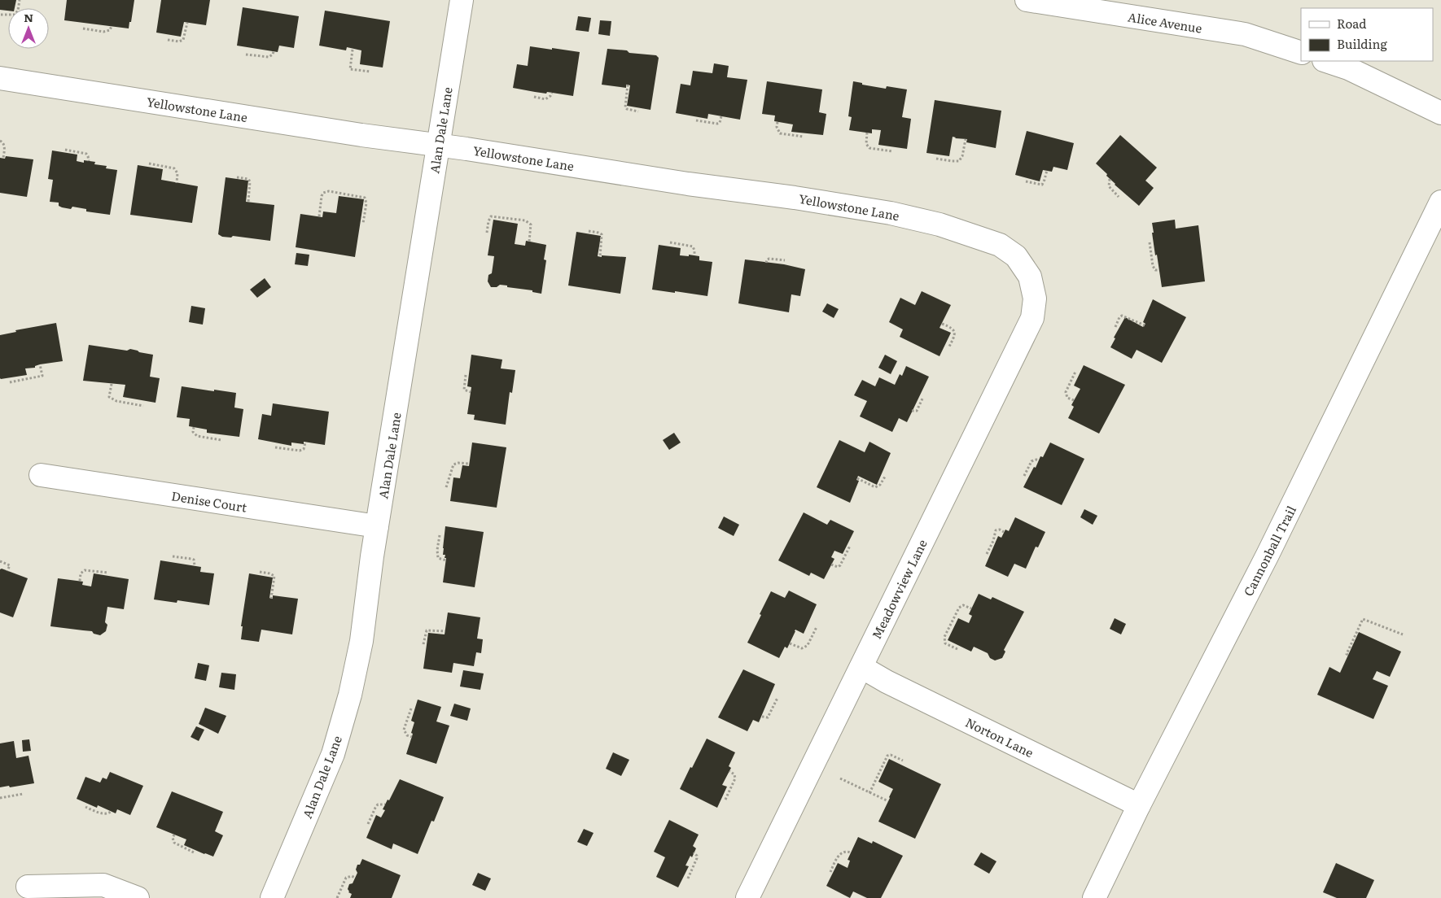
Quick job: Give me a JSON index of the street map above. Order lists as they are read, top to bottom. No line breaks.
{"streets":{"street":["Alice Avenue","Yellowstone Lane","Alan Dale Lane","Denise Court","Cannonball Trail","Meadowview Lane","Norton Lane"]},"crossings":[["Yellowstone Lane","Alan Dale Lane"],["Yellowstone Lane","Meadowview Lane"],["Alan Dale Lane","Denise Court"],["Cannonball Trail","Norton Lane"],["Meadowview Lane","Norton Lane"]],"legend":["Road","Building"],"north":"top"}
